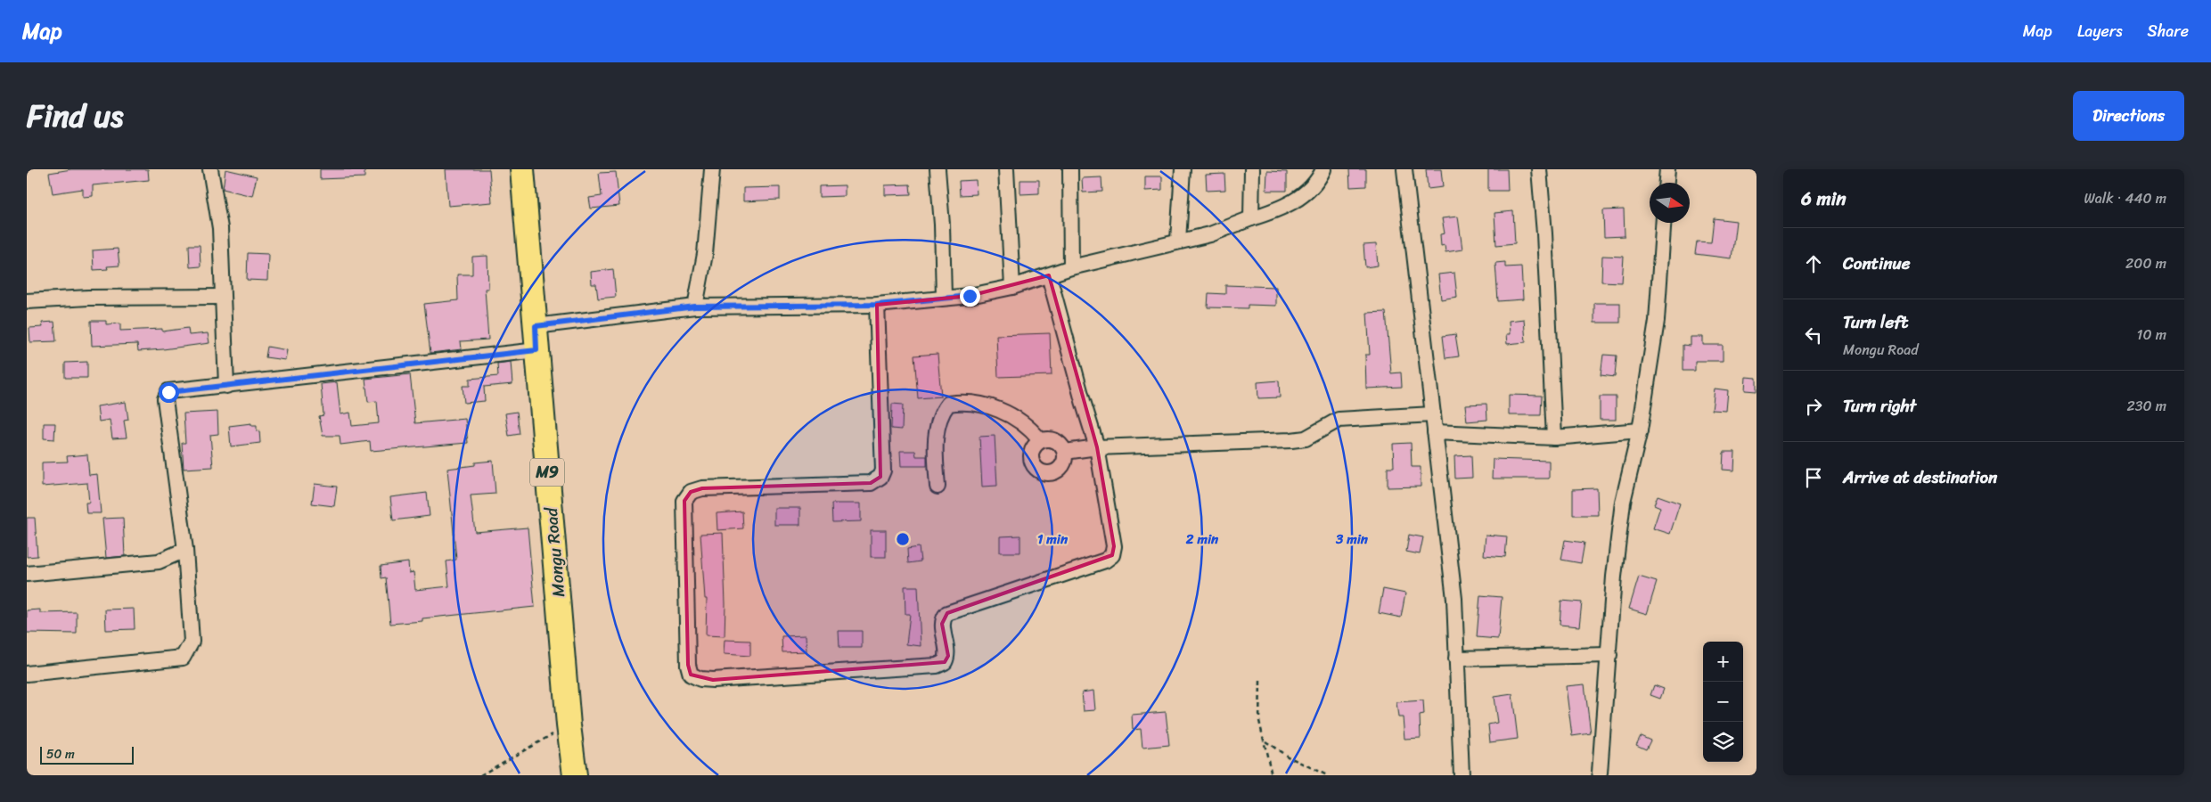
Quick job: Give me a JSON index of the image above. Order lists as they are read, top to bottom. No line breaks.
{"streets":{"main road":["M9","Mongu Road"]},"scale_bar":"50 m","north":"right","page":{"header":"Map","nav":["Map","Layers","Share"],"title":"Find us","buttons":"Directions","heading":["6 min","Walk · 440 m"],"list":[["Continue","200 m"],["Turn left","Mongu Road","10 m"],["Turn right","230 m"],"Arrive at destination"],"map_buttons":["+","−"],"scale":"50 m"},"rings":["1 min","2 min","3 min"]}
